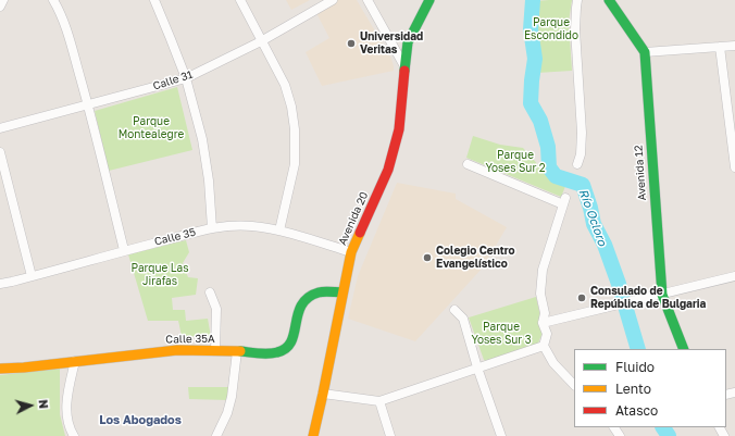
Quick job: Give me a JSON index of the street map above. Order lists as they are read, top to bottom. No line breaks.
{"streets":{"street":["Calle 31","Avenida 12","Avenida 20","Calle 35","Calle 35A"]},"crossings":[["Avenida 20","Calle 35"],["Avenida 20","Calle 35A"]],"districts":["Los Abogados"],"water":["Río Ocloro"],"parks":["Parque Escondido","Parque Montealegre","Parque Yoses Sur 2","Parque Las Jirafas","Parque Yoses Sur 3"],"places":["Universidad Veritas","Colegio Centro Evangelístico","Consulado de República de Bulgaria"],"legend":["Fluido","Lento","Atasco"],"north":"right"}
